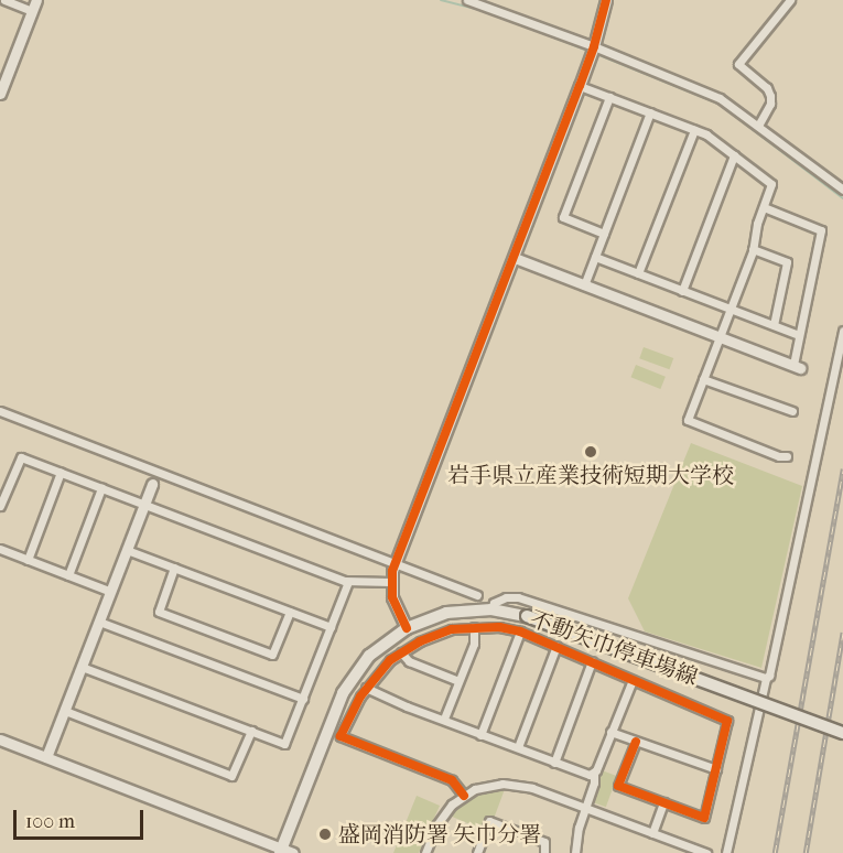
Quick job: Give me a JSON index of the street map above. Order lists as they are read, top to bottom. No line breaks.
{"streets":{"main road":["不動矢巾停車場線"]},"places":["岩手県立産業技術短期大学校","盛岡消防署 矢巾分署"],"scale_bar":"100 m"}
